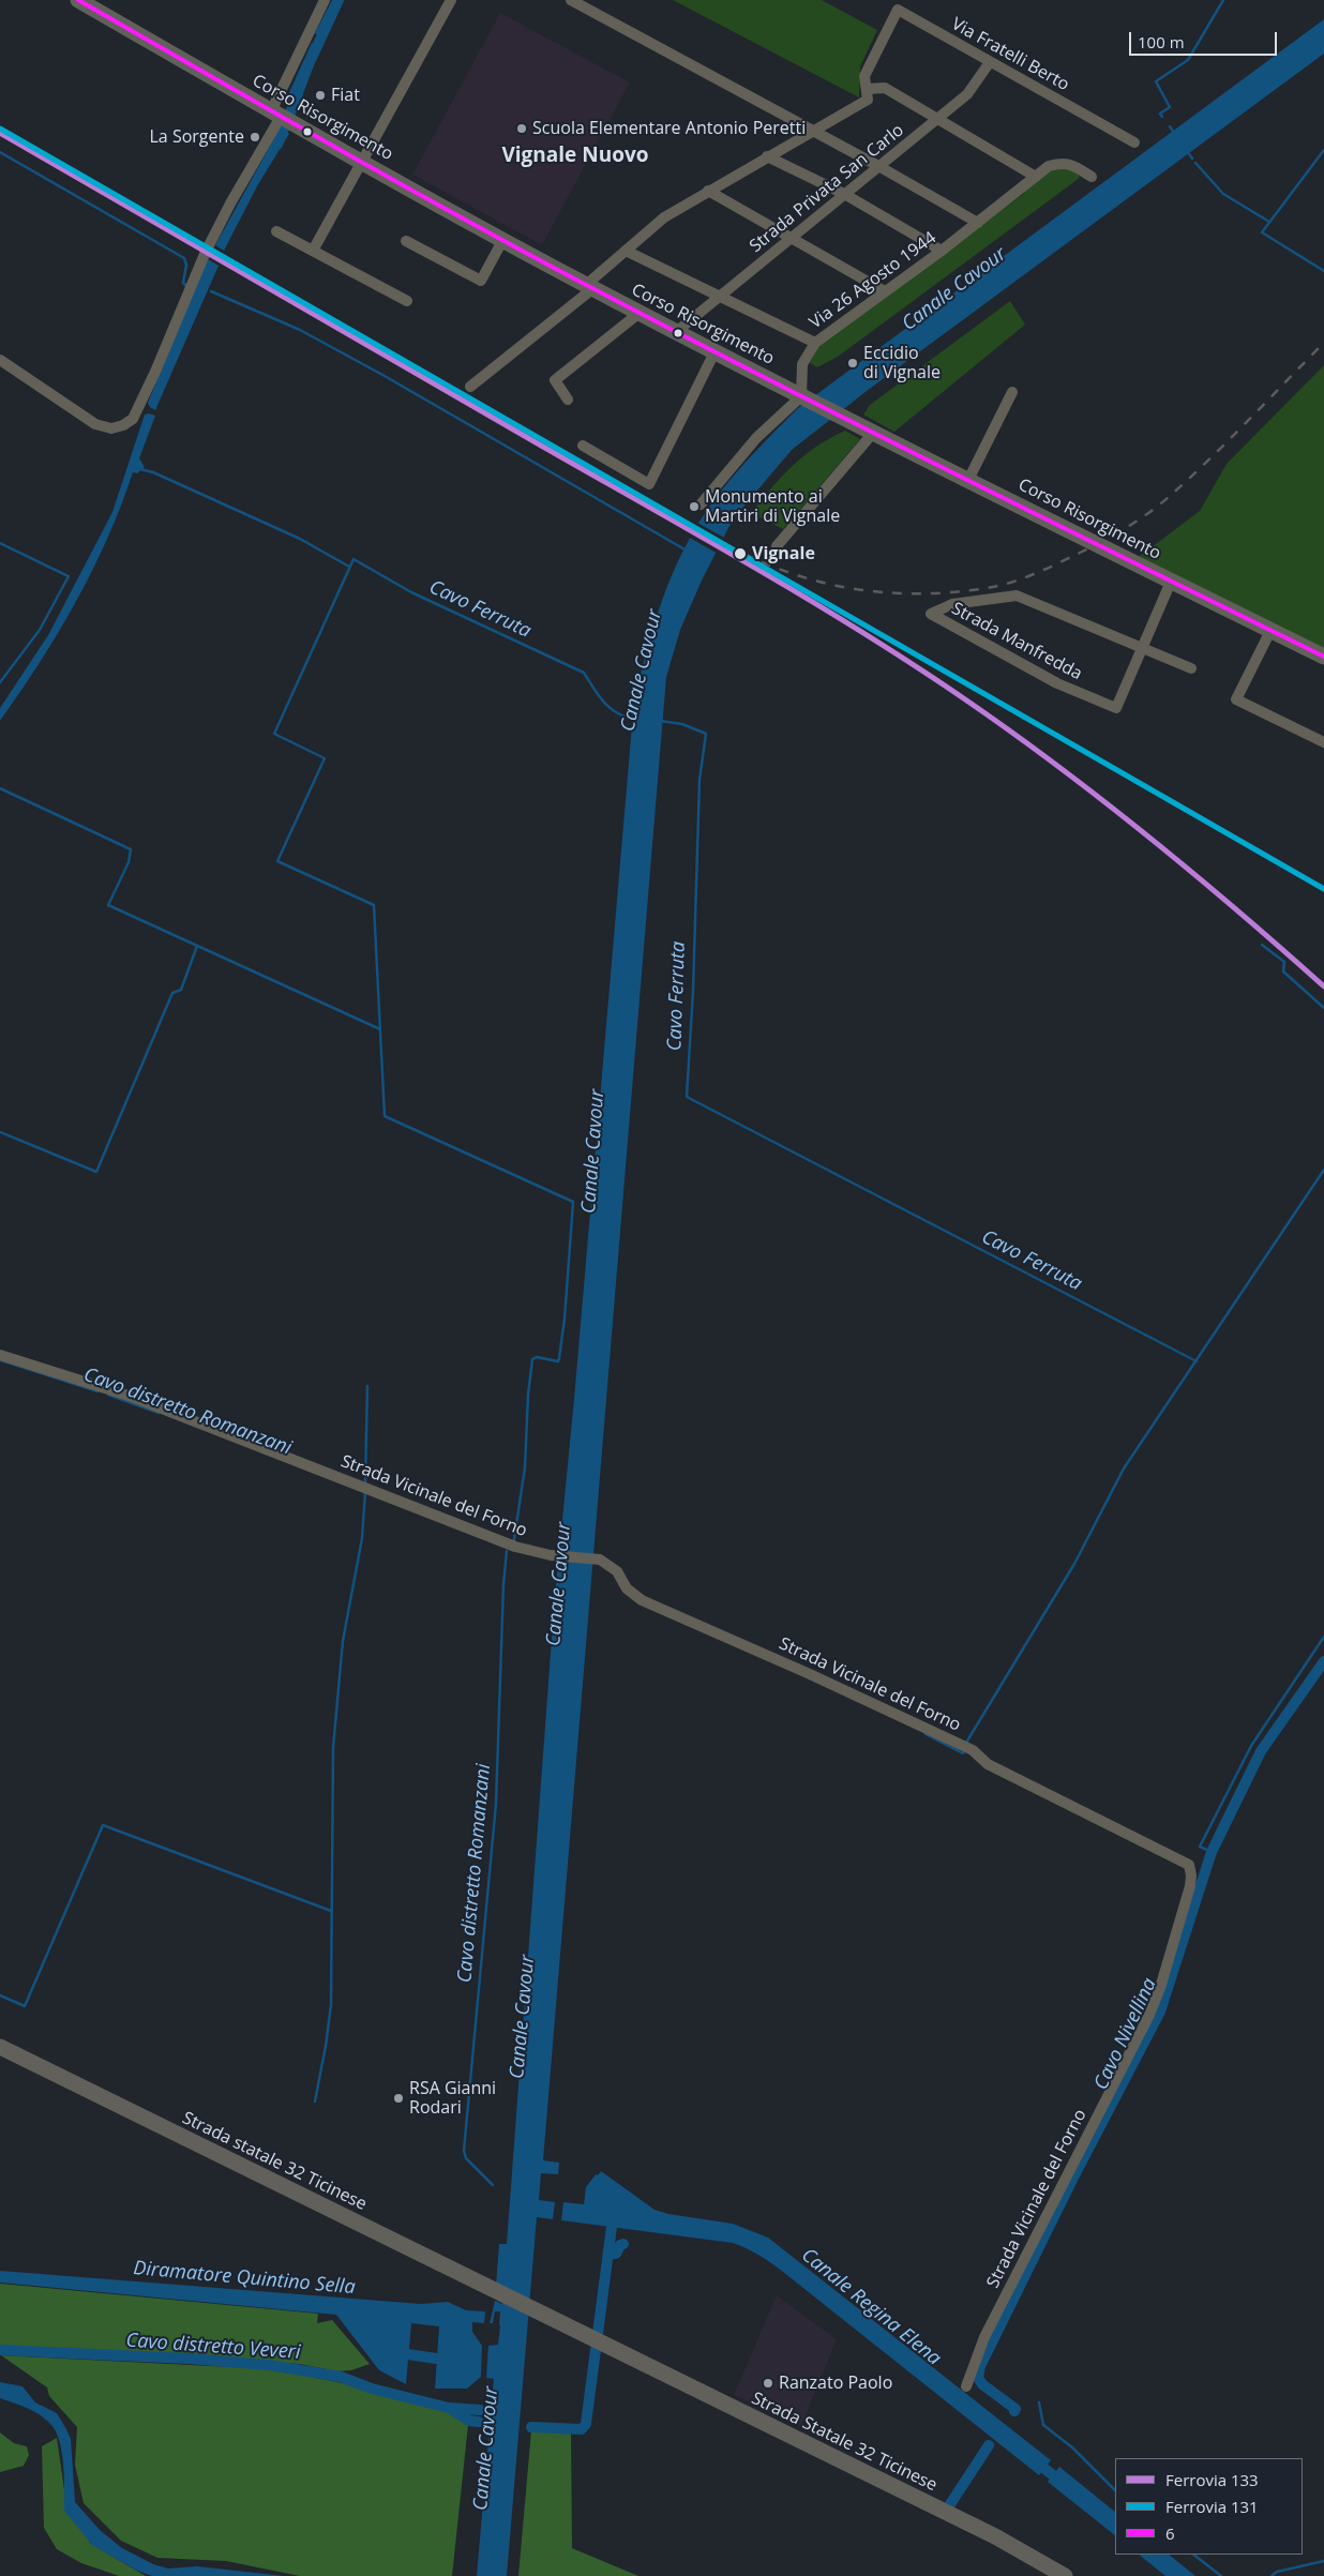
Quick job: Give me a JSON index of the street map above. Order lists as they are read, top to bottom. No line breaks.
{"streets":{"main road":["Corso Risorgimento","Strada statale 32 Ticinese","Strada Statale 32 Ticinese"],"street":["Via Fratelli Berto","Strada Privata San Carlo","Via 26 Agosto 1944","Strada Manfredda","Strada Vicinale del Forno"]},"crossings":[["Via Fratelli Berto","Strada Privata San Carlo"],["Corso Risorgimento","Strada Privata San Carlo"],["Corso Risorgimento","Via 26 Agosto 1944"],["Corso Risorgimento","Strada Manfredda"],["Strada statale 32 Ticinese","Strada Statale 32 Ticinese"]],"districts":["Vignale Nuovo"],"water":["Canale Cavour","Cavo Ferruta","Cavo distretto Romanzani","Cavo Nivellina","Diramatore Quintino Sella","Canale Regina Elena","Cavo distretto Veveri"],"places":["Fiat","Scuola Elementare Antonio Peretti","La Sorgente","Eccidio di Vignale","Monumento ai Martiri di Vignale","Vignale","RSA Gianni Rodari","Ranzato Paolo"],"lines":["transit line 6","rail line 131","rail line 133"],"legend":["Ferrovia 133","Ferrovia 131","6"],"scale_bar":"100 m"}
